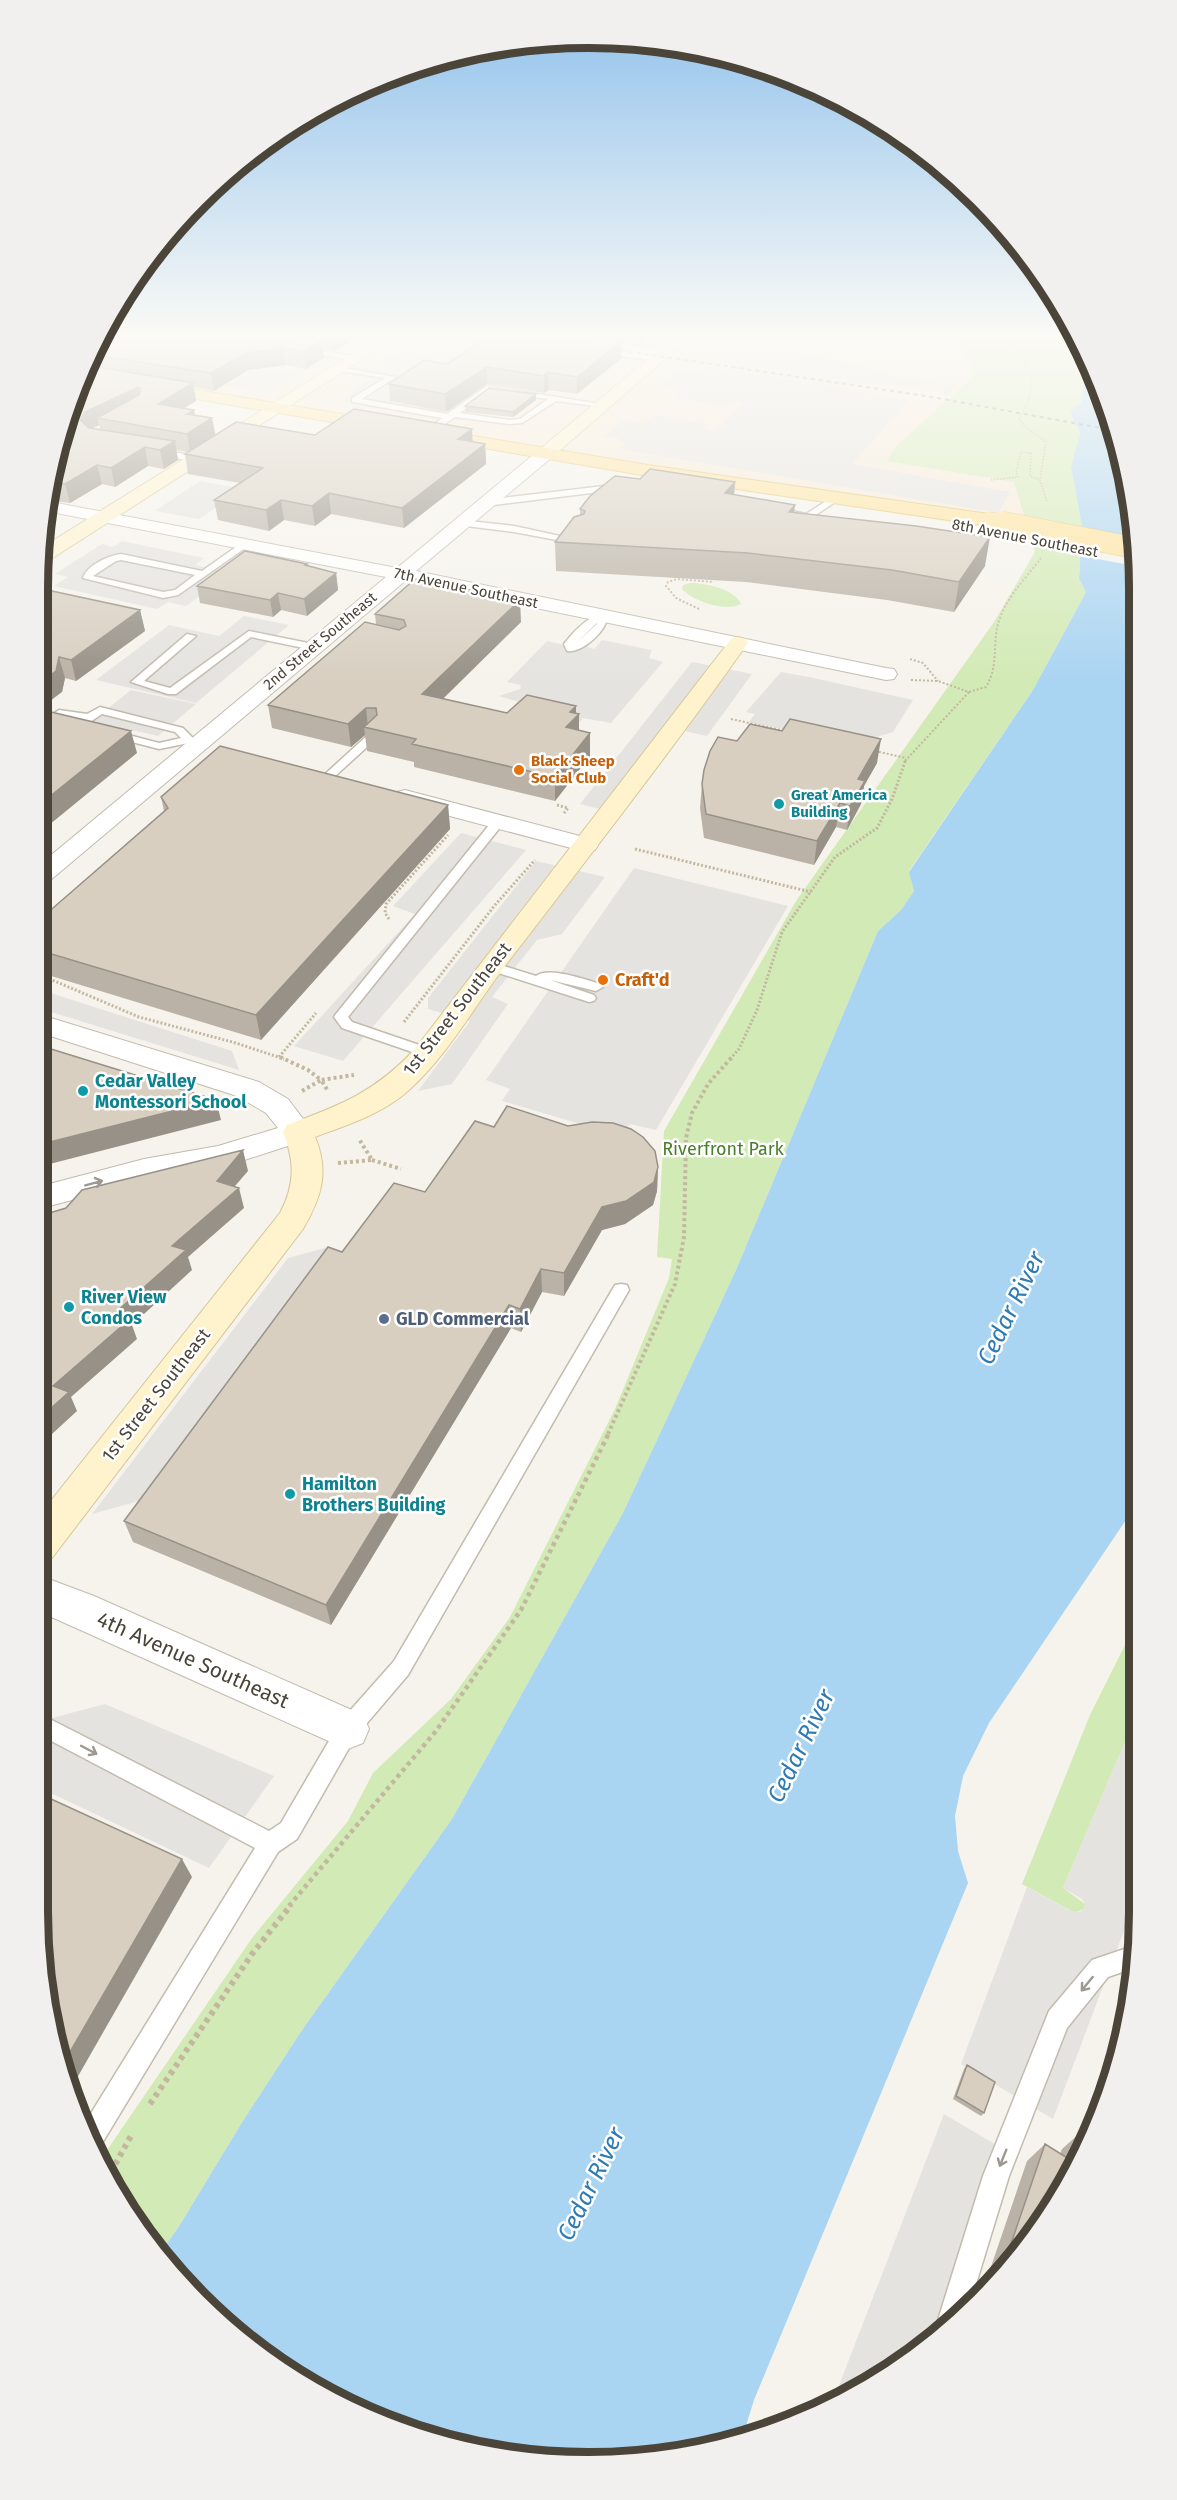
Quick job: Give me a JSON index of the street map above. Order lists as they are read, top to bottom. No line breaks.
{"streets":{"main road":["8th Avenue Southeast"],"street":["7th Avenue Southeast","2nd Street Southeast","1st Street Southeast","4th Avenue Southeast"]},"crossings":[["8th Avenue Southeast","2nd Street Southeast"],["7th Avenue Southeast","2nd Street Southeast"],["7th Avenue Southeast","1st Street Southeast"]],"water":["Cedar River"],"parks":["Riverfront Park"],"places":["Black Sheep Social Club","Great America Building","Craft'd","Cedar Valley Montessori School","River View Condos","GLD Commercial","Hamilton Brothers Building"]}
